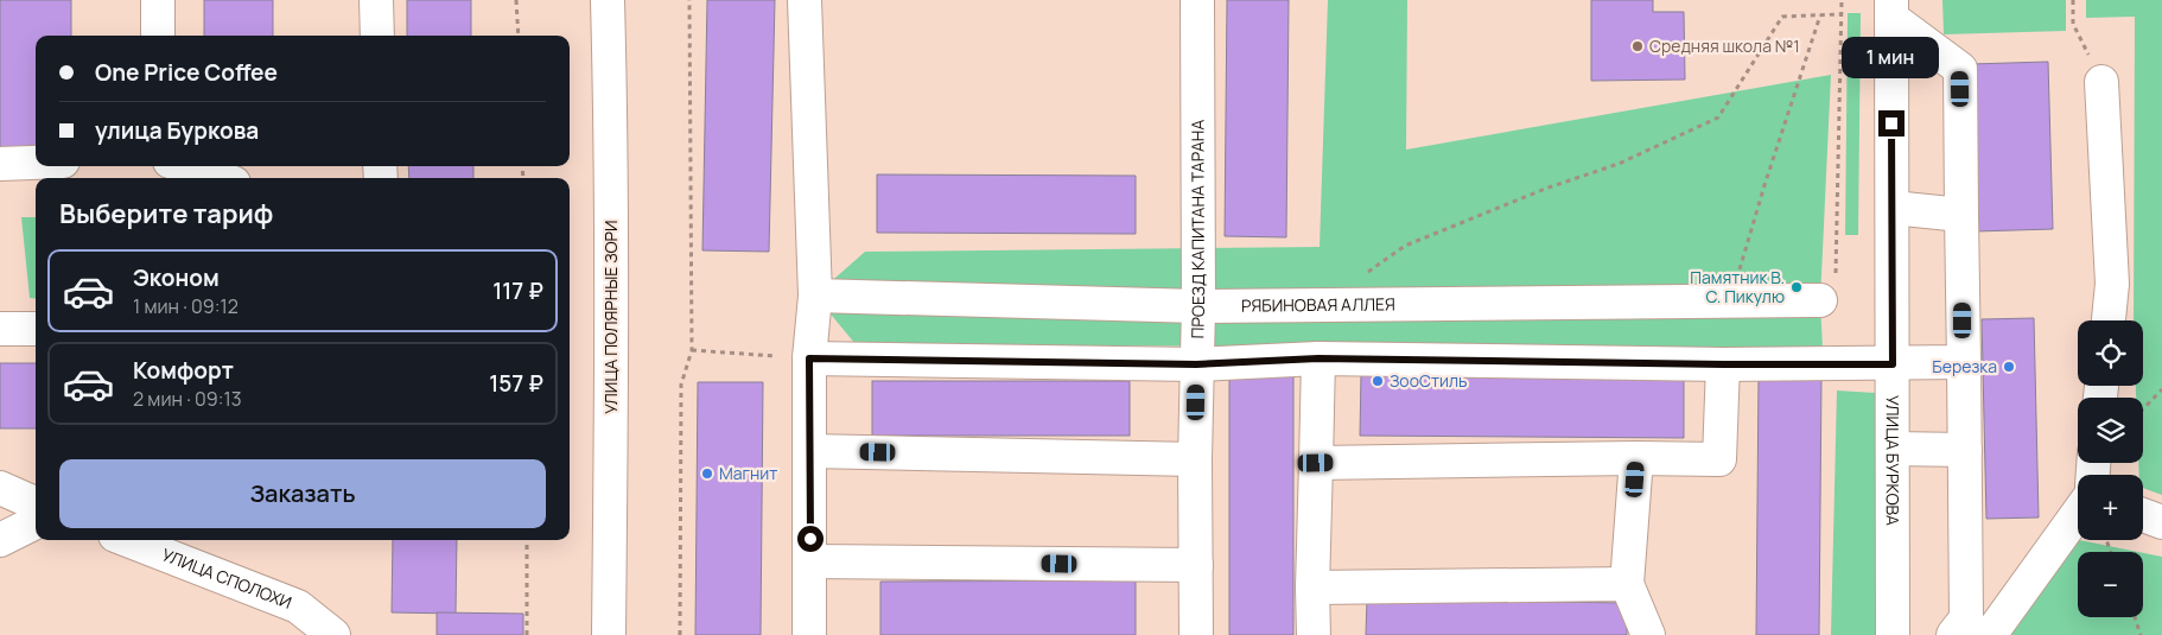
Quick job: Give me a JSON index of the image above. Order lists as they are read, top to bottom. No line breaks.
{"streets":{"street":["ПРОЕЗД КАПИТАНА ТАРАНА","РЯБИНОВАЯ АЛЛЕЯ","УЛИЦА ПОЛЯРНЫЕ ЗОРИ","УЛИЦА БУРКОВА","УЛИЦА СПОЛОХИ"]},"crossings":[["ПРОЕЗД КАПИТАНА ТАРАНА","РЯБИНОВАЯ АЛЛЕЯ"]],"places":["Средняя школа №1","Памятник В. С. Пикулю","Березка","ЗооСтиль","Магнит"],"page":{"banner":["One Price Coffee","улица Буркова"],"bubble":"1 мин","heading":"Выберите тариф","list":[{"name":"Эконом","note":"1 мин · 09:12","value":"117 ₽"},{"name":"Комфорт","note":"2 мин · 09:13","value":"157 ₽"}],"map_buttons":["+","−"],"buttons":"Заказать"}}
